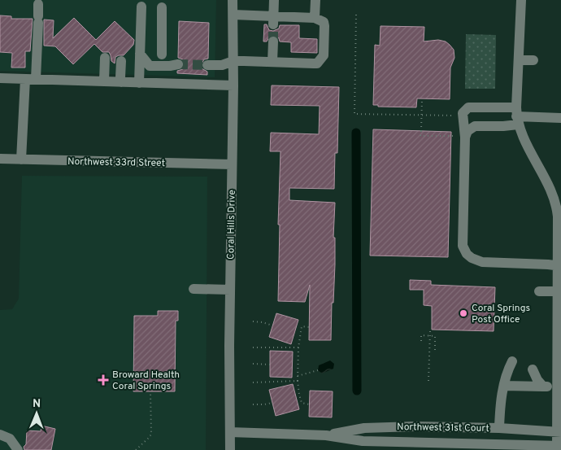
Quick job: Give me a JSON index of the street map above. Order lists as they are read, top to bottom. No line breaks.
{"streets":{"street":["Northwest 33rd Street","Coral Hills Drive","Northwest 31st Court"]},"crossings":[["Northwest 33rd Street","Coral Hills Drive"],["Coral Hills Drive","Northwest 31st Court"]],"places":{"other":["Coral Springs Post Office"],"health":["Broward Health Coral Springs"]},"north":"top"}
